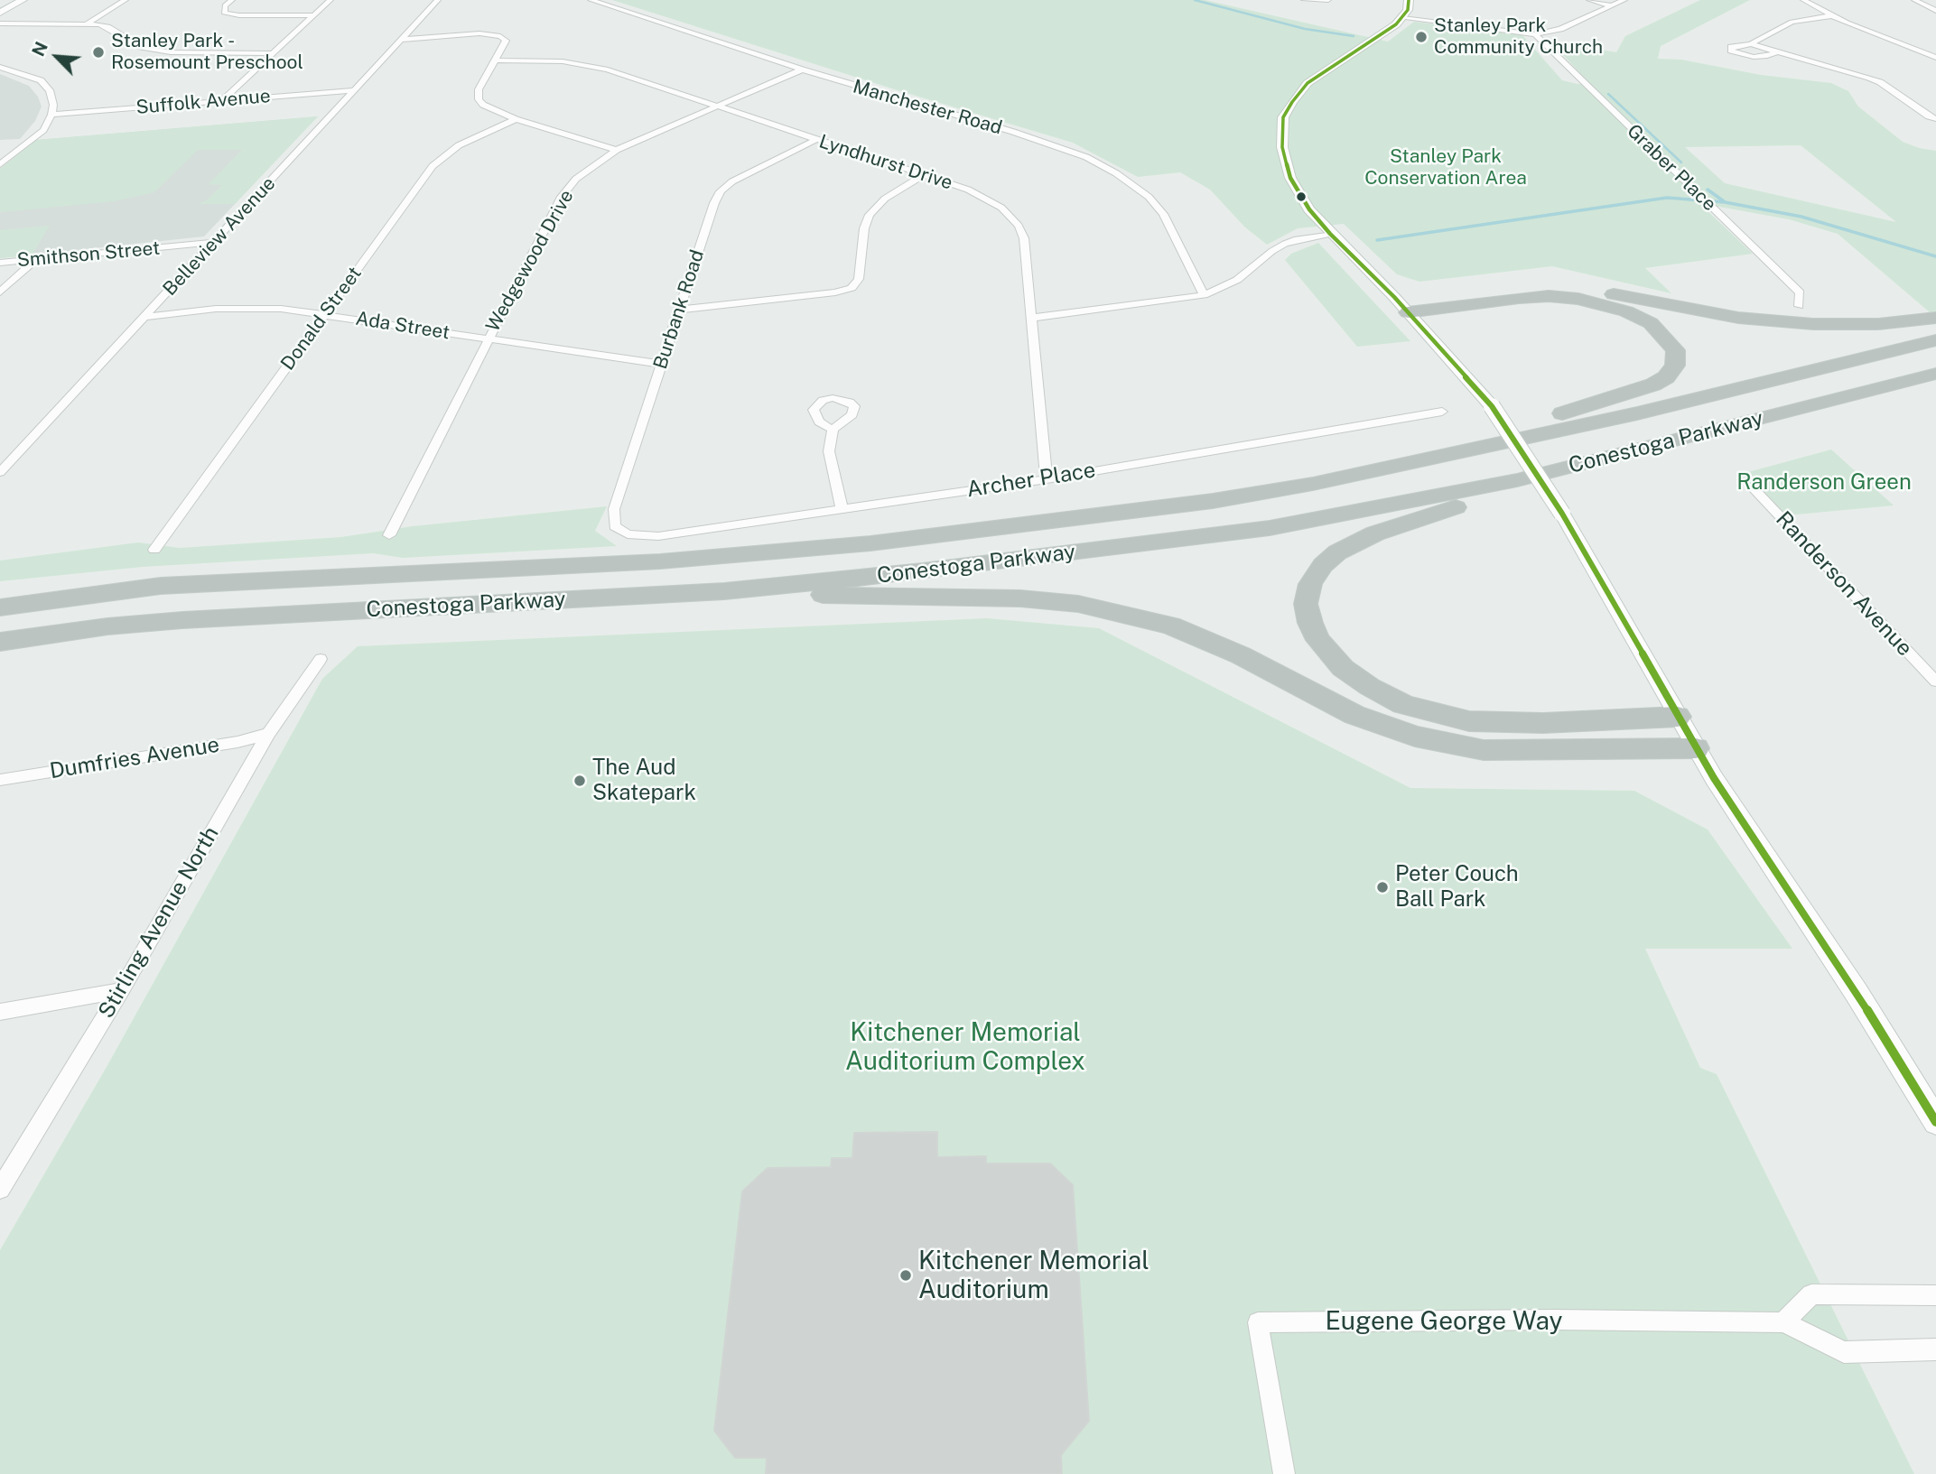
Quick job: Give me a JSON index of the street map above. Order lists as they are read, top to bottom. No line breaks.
{"streets":{"highway":["Conestoga Parkway"],"street":["Suffolk Avenue","Manchester Road","Lyndhurst Drive","Graber Place","Belleview Avenue","Smithson Street","Wedgewood Drive","Burbank Road","Donald Street","Ada Street","Archer Place","Randerson Avenue","Dumfries Avenue","Stirling Avenue North","Eugene George Way"]},"crossings":[["Suffolk Avenue","Belleview Avenue"],["Manchester Road","Wedgewood Drive"],["Lyndhurst Drive","Wedgewood Drive"],["Lyndhurst Drive","Burbank Road"],["Lyndhurst Drive","Archer Place"],["Belleview Avenue","Smithson Street"],["Belleview Avenue","Ada Street"],["Wedgewood Drive","Ada Street"],["Burbank Road","Ada Street"],["Burbank Road","Archer Place"],["Donald Street","Ada Street"],["Dumfries Avenue","Stirling Avenue North"]],"parks":["Stanley Park Conservation Area","Randerson Green","Kitchener Memorial Auditorium Complex"],"places":["Stanley Park Community Church","Stanley Park - Rosemount Preschool","The Aud Skatepark","Peter Couch Ball Park","Kitchener Memorial Auditorium"],"north":"top left"}
